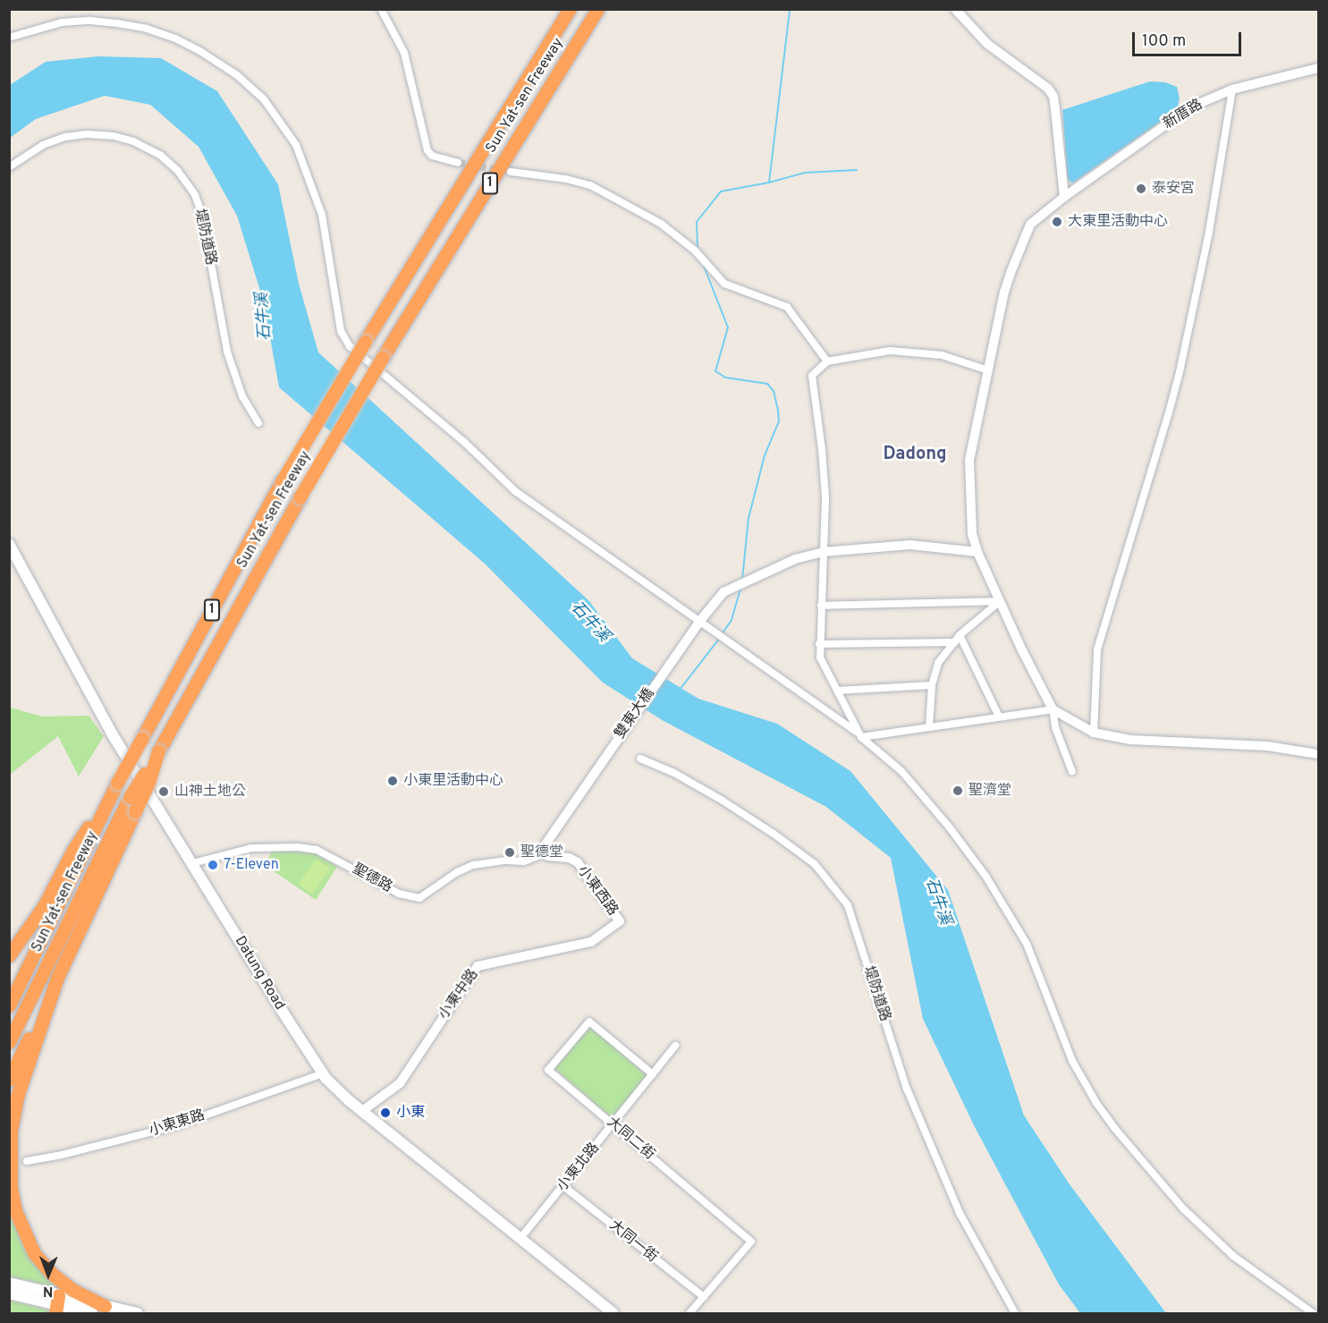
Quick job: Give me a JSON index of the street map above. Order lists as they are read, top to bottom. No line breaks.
{"streets":{"highway":["Sun Yat-sen Freeway","1"],"main road":["Datung Road"],"street":["新厝路","堤防道路","雙東大橋","聖德路","小東西路","小東中路","小東東路","大同二街","小東北路","大同一街"]},"crossings":[["新厝路","雙東大橋"],["雙東大橋","聖德路"],["雙東大橋","小東西路"],["聖德路","小東西路"],["聖德路","Datung Road"],["小東西路","小東中路"],["Datung Road","小東中路"],["Datung Road","小東東路"],["Datung Road","小東北路"],["大同二街","小東北路"],["大同二街","大同一街"],["小東北路","大同一街"]],"districts":["Dadong"],"water":["石牛溪"],"places":["泰安宮","大東里活動中心","小東里活動中心","聖濟堂","山神土地公","聖德堂","7-Eleven","小東"],"scale_bar":"100 m","north":"bottom"}
